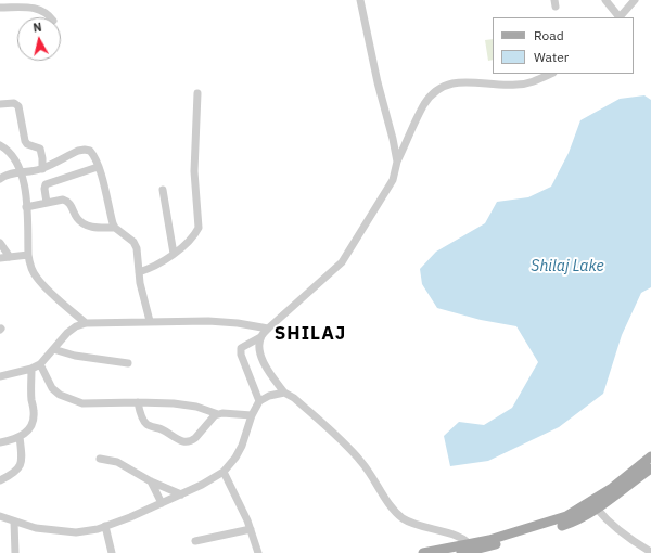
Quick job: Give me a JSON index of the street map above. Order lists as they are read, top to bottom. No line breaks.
{"districts":["SHILAJ"],"water":["Shilaj Lake"],"legend":["Road","Water"],"north":"top"}
